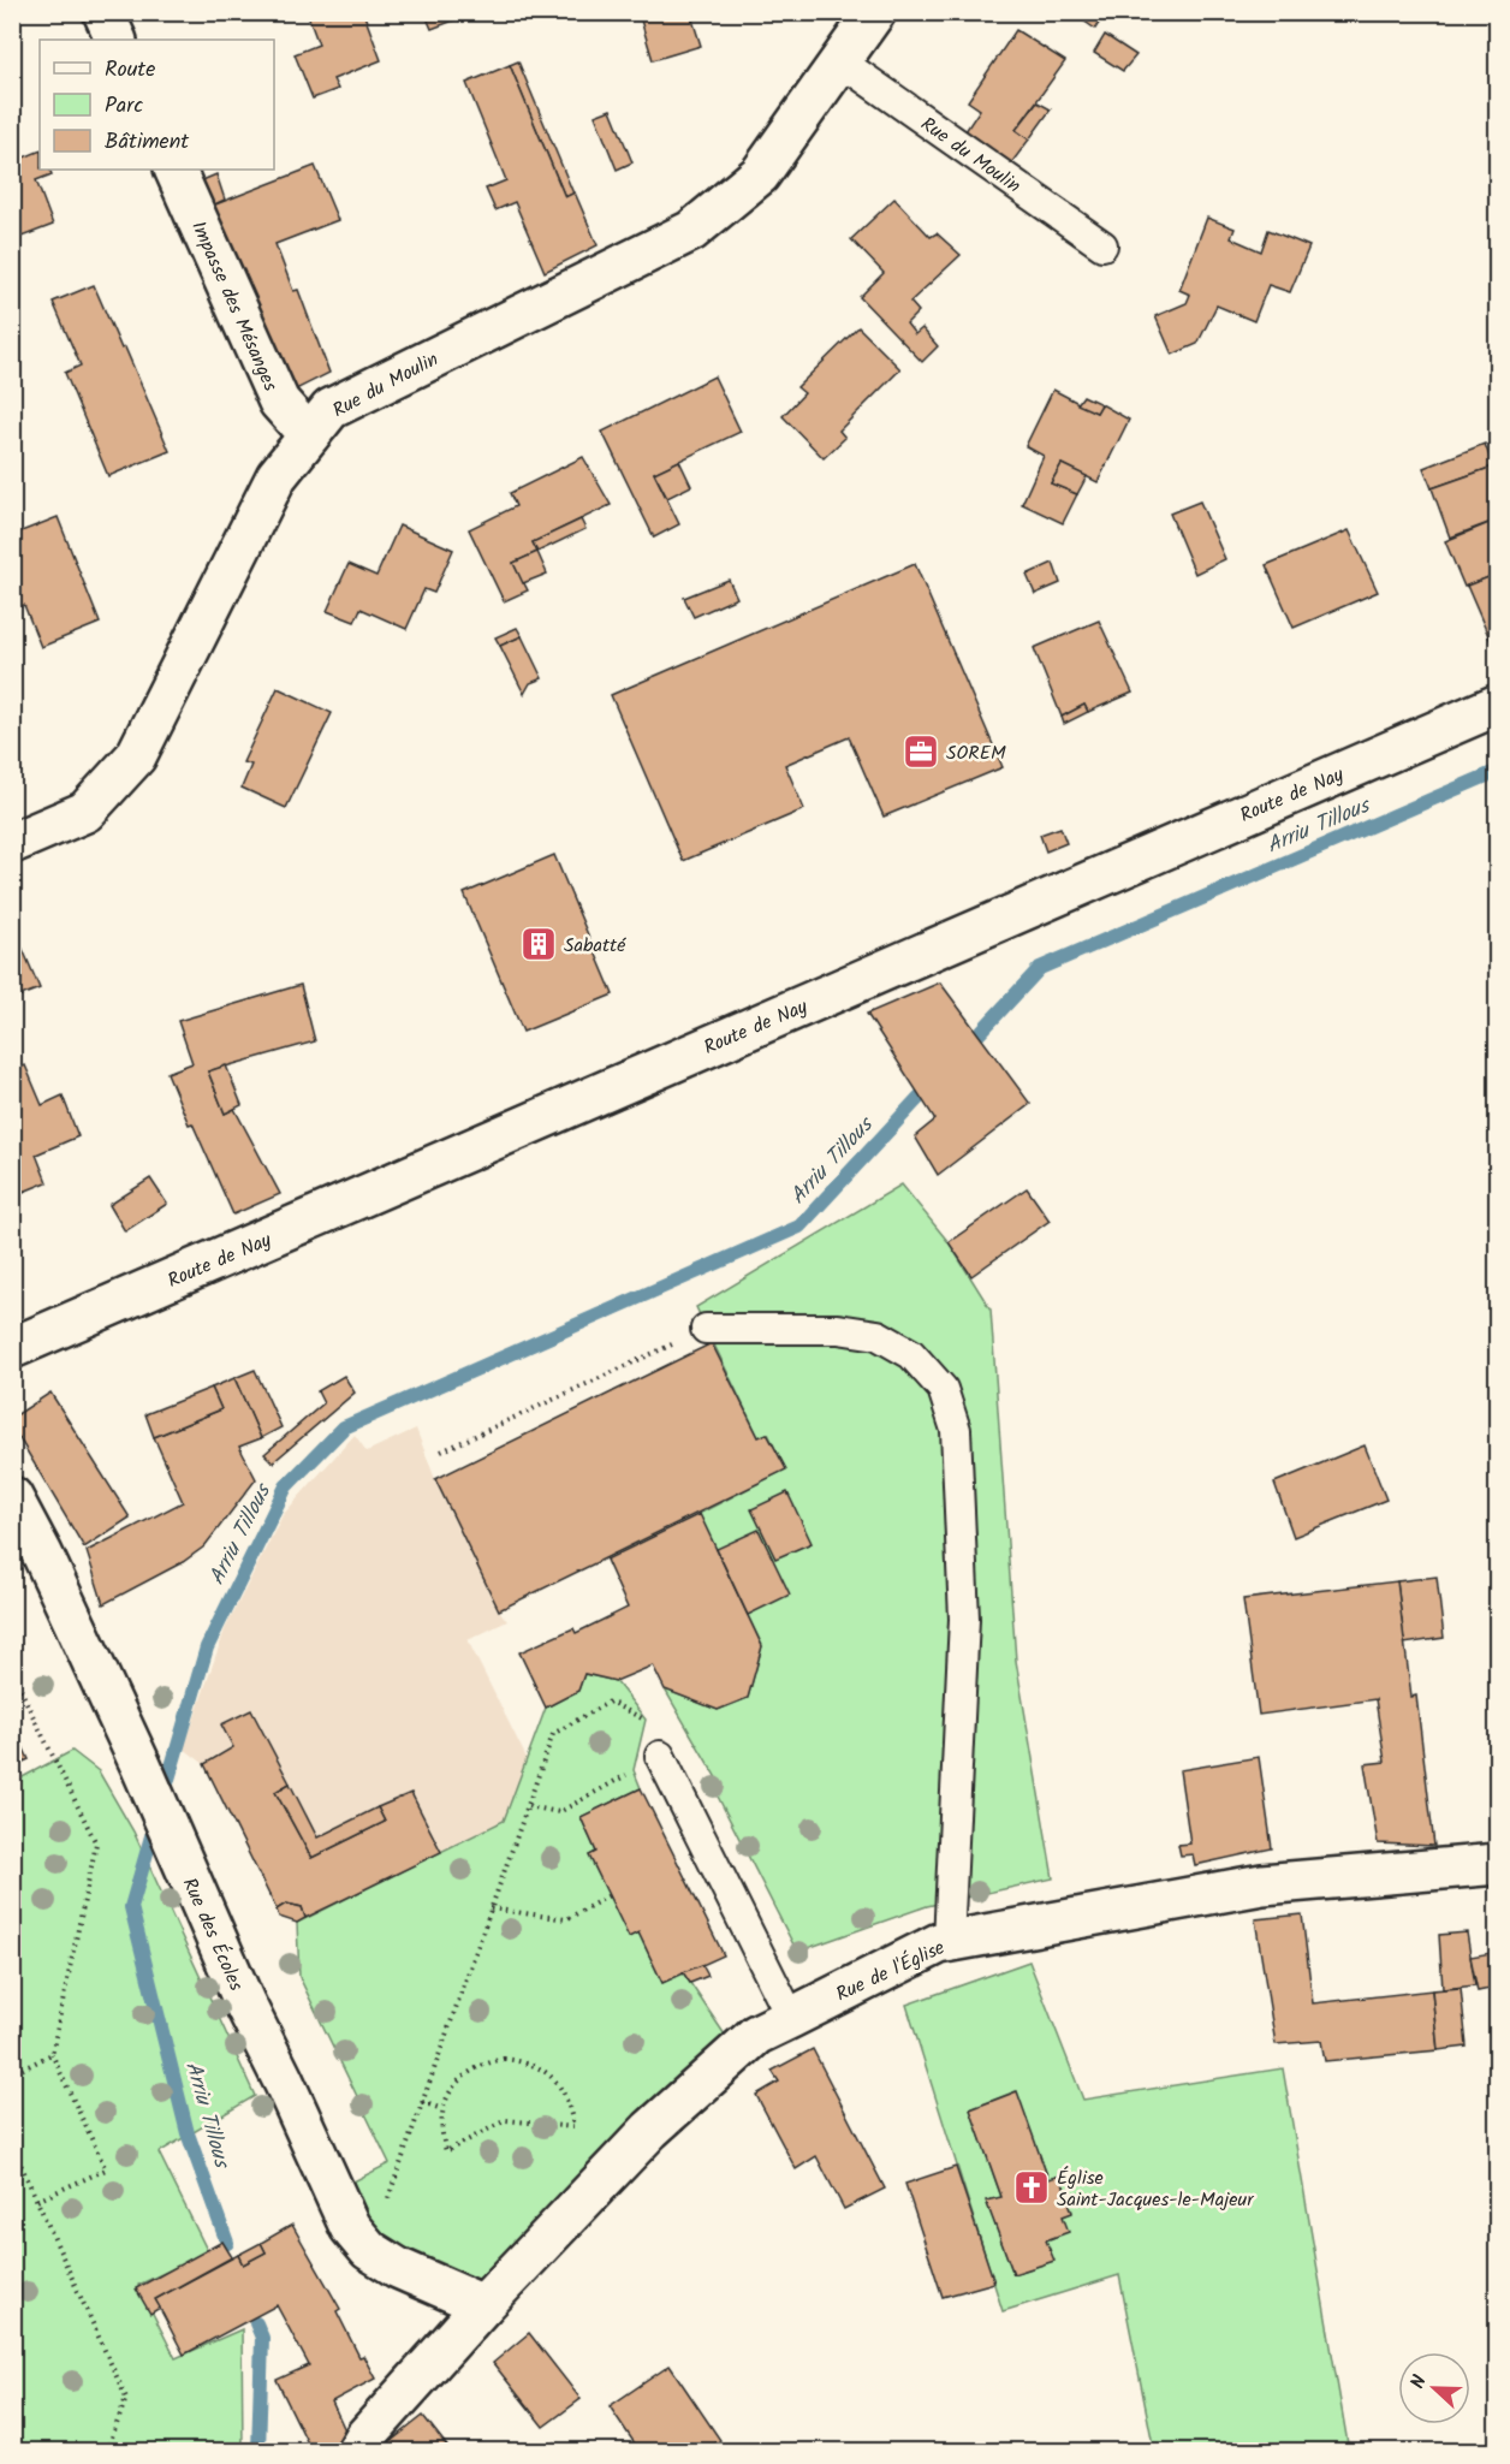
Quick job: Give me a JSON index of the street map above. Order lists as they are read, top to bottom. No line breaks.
{"streets":{"street":["Rue du Moulin","Impasse des Mésanges","Route de Nay","Rue des Écoles","Rue de l'Église"]},"crossings":[["Rue du Moulin","Impasse des Mésanges"],["Rue des Écoles","Rue de l'Église"]],"water":["Arriu Tillous"],"places":{"office":["SOREM"],"building":["Sabatté"],"church":["Église Saint-Jacques-le-Majeur"]},"legend":["Route","Parc","Bâtiment"],"north":"left"}
